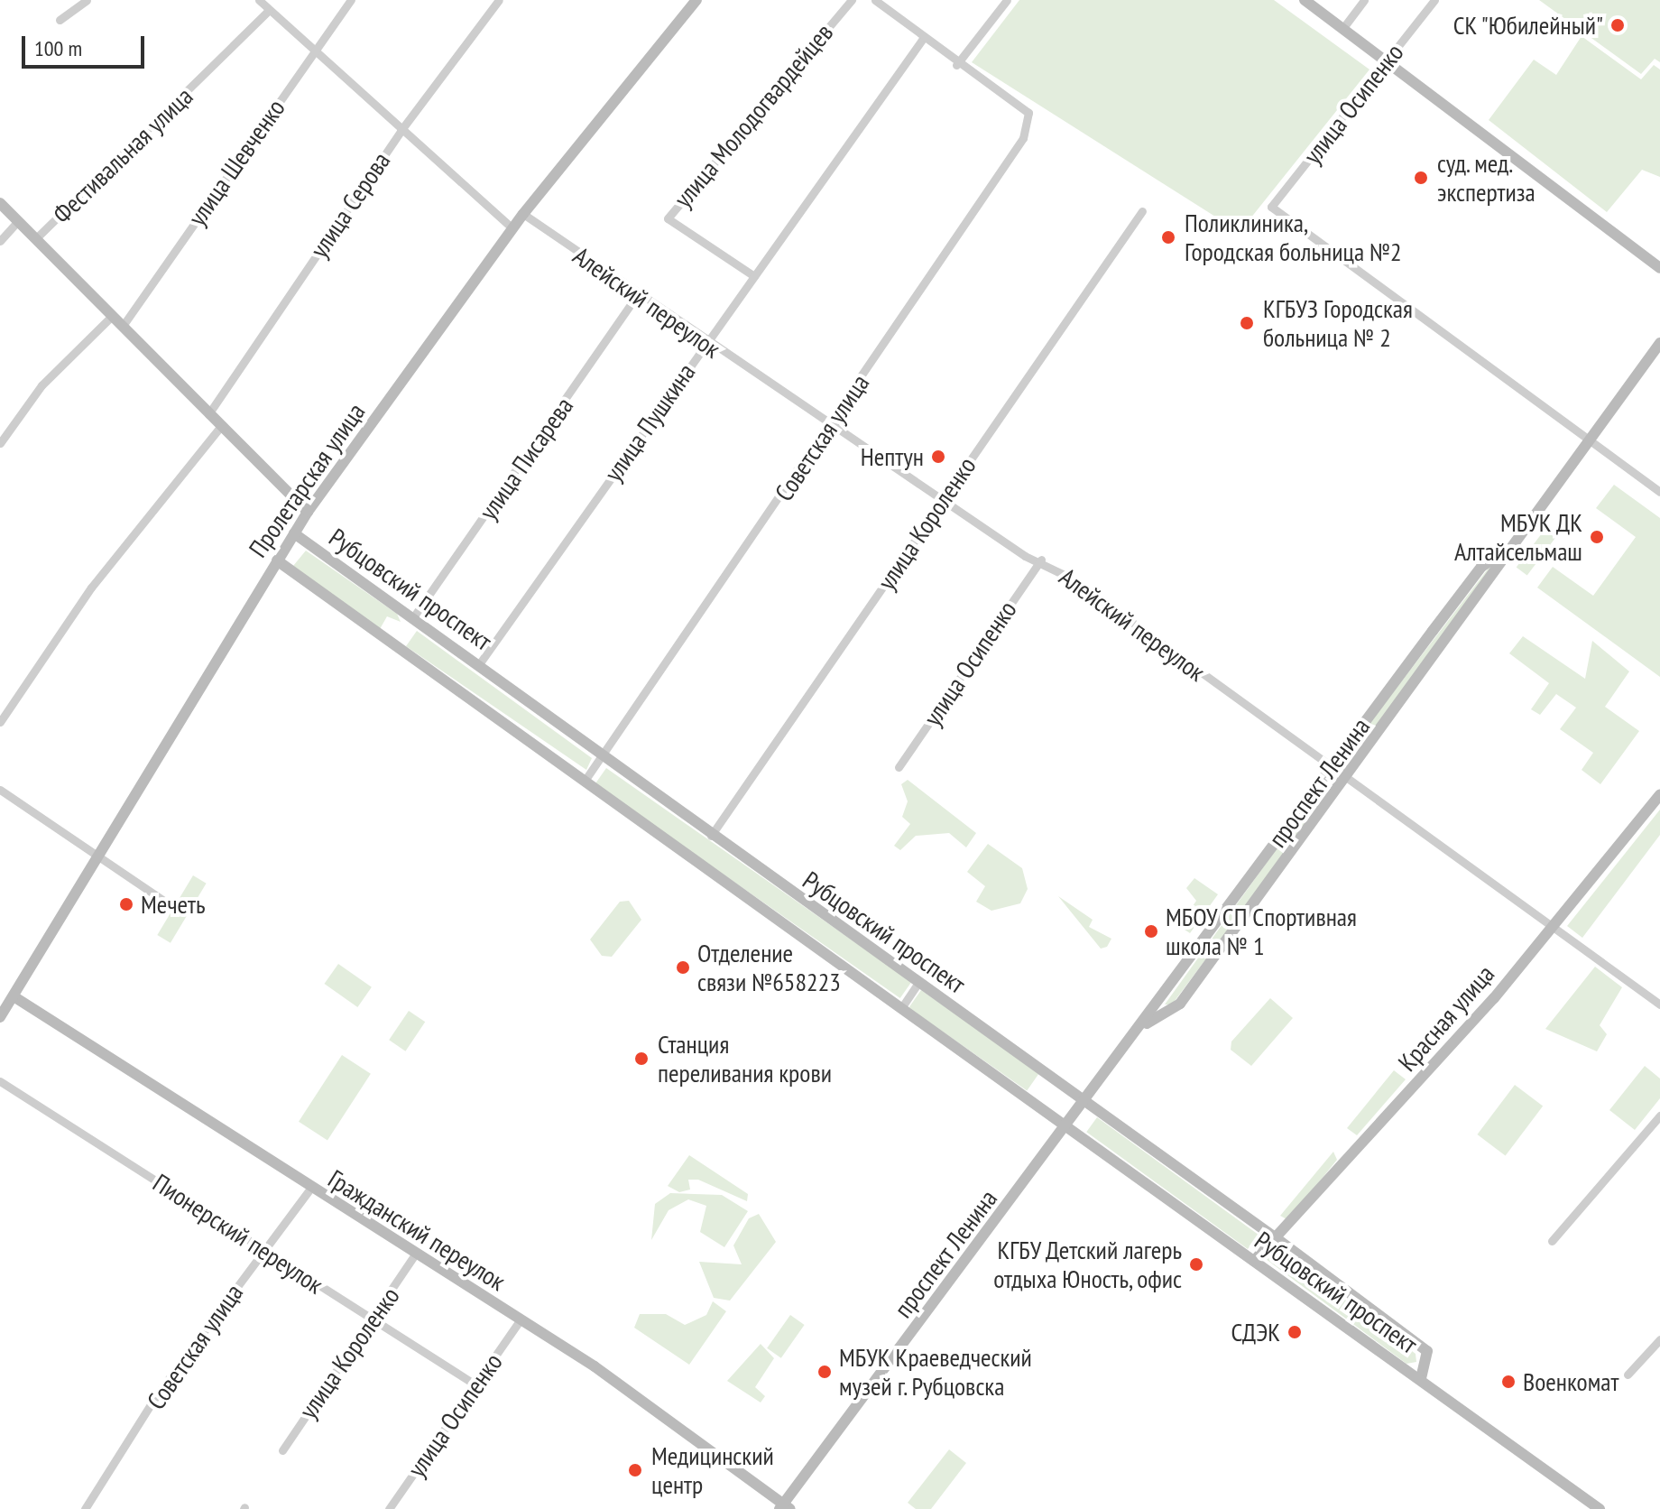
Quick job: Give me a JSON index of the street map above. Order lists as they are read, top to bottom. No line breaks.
{"streets":{"street":["улица Осипенко","улица Молодогвардейцев","Фестивальная улица","улица Шевченко","улица Серова","Алейский переулок","улица Пушкина","Советская улица","улица Писарева","Пролетарская улица","улица Короленко","Рубцовский проспект","проспект Ленина","Красная улица","Гражданский переулок","Пионерский переулок"]},"crossings":[["улица Осипенко","Алейский переулок"],["улица Осипенко","проспект Ленина"],["улица Осипенко","Гражданский переулок"],["улица Осипенко","Пионерский переулок"],["улица Молодогвардейцев","улица Пушкина"],["Фестивальная улица","Рубцовский проспект"],["улица Шевченко","Рубцовский проспект"],["улица Серова","Рубцовский проспект"],["Алейский переулок","улица Пушкина"],["Алейский переулок","Советская улица"],["Алейский переулок","улица Писарева"],["Алейский переулок","Пролетарская улица"],["Алейский переулок","улица Короленко"],["Алейский переулок","проспект Ленина"],["Алейский переулок","Красная улица"],["улица Пушкина","Рубцовский проспект"],["Советская улица","Рубцовский проспект"],["Советская улица","Гражданский переулок"],["Советская улица","Пионерский переулок"],["улица Писарева","Рубцовский проспект"],["Пролетарская улица","Рубцовский проспект"],["Пролетарская улица","Гражданский переулок"],["улица Короленко","Рубцовский проспект"],["улица Короленко","Гражданский переулок"],["улица Короленко","Пионерский переулок"],["Рубцовский проспект","проспект Ленина"],["Рубцовский проспект","Красная улица"],["проспект Ленина","Гражданский переулок"]],"places":["СК \"Юбилейный\"","суд. мед. экспертиза","Поликлиника, Городская больница №2","КГБУЗ Городская больница № 2","Нептун","МБУК ДК Алтайсельмаш","Мечеть","МБОУ СП Спортивная школа № 1","Отделение связи №658223","Станция переливания крови","КГБУ Детский лагерь отдыха Юность, офис","СДЭК","МБУК Краеведческий музей г. Рубцовска","Военкомат","Медицинский центр"],"scale_bar":"100 m"}
